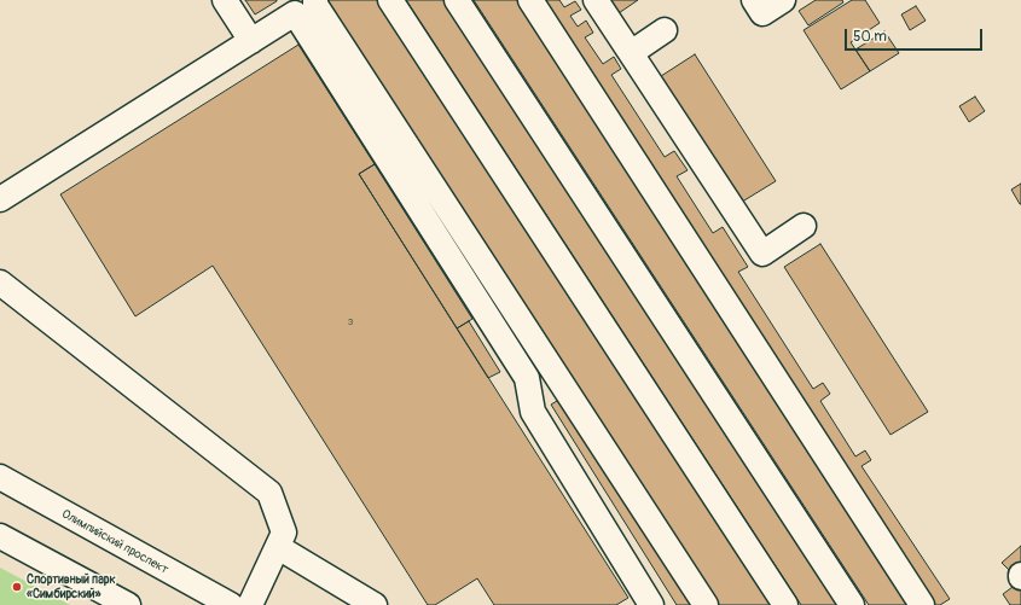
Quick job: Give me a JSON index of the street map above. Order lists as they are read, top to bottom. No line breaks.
{"streets":{"street":["Олимпийский проспект"]},"places":["Спортивный парк «Симбирский»"],"house_numbers":["3"],"scale_bar":"50 m"}
